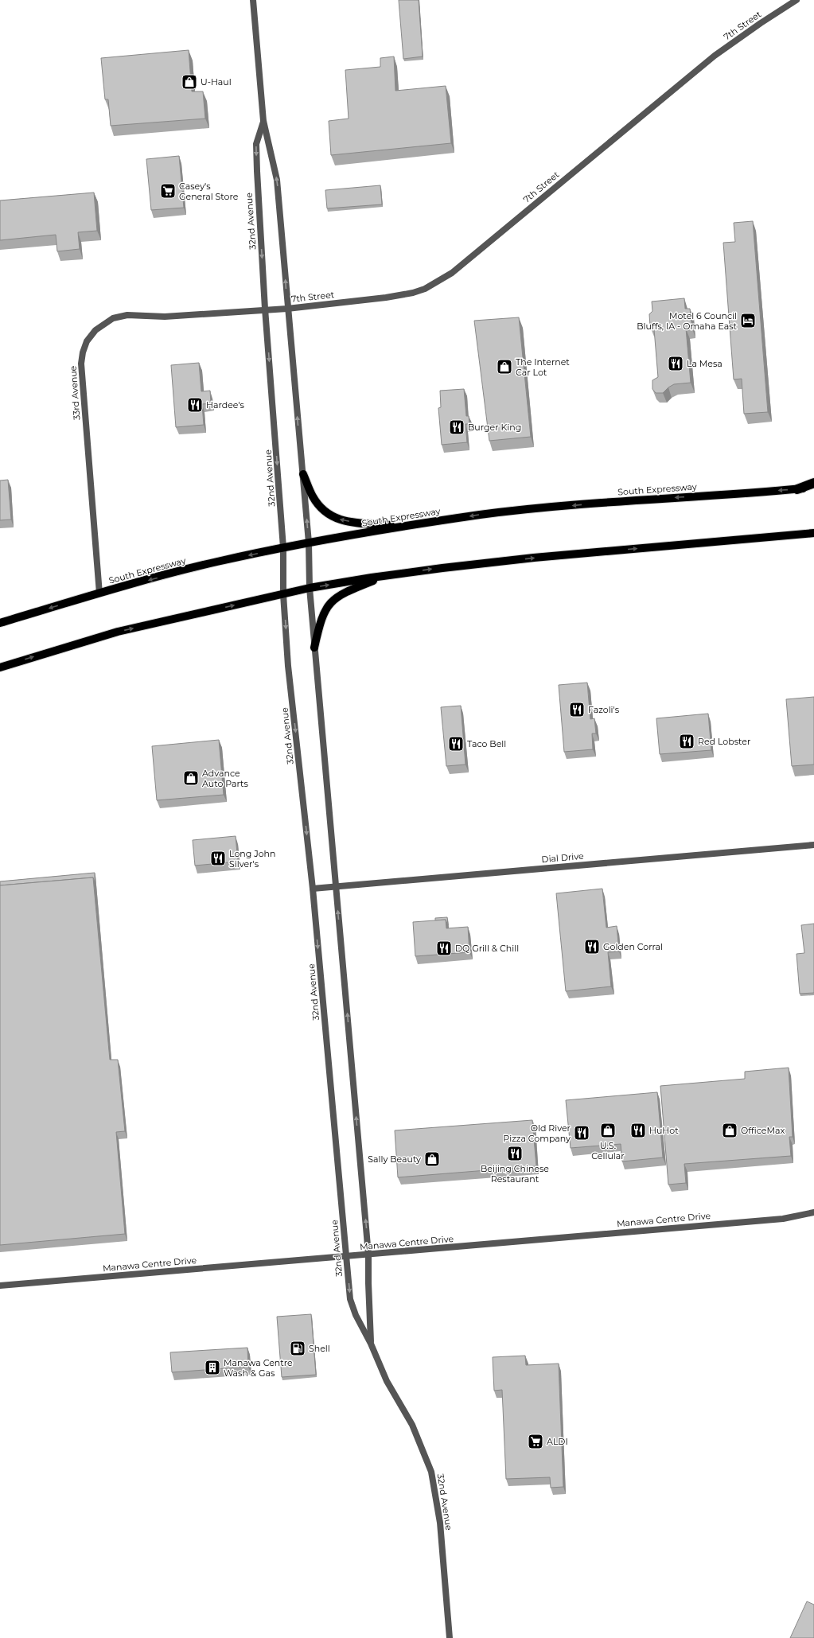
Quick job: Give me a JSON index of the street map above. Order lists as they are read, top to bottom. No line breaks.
{"streets":{"main road":["South Expressway"],"street":["7th Street","32nd Avenue","33rd Avenue","Dial Drive","Manawa Centre Drive"]},"crossings":[["7th Street","32nd Avenue"],["7th Street","33rd Avenue"],["32nd Avenue","33rd Avenue"],["32nd Avenue","South Expressway"],["32nd Avenue","Dial Drive"],["32nd Avenue","Manawa Centre Drive"],["33rd Avenue","South Expressway"]],"places":{"shop":["U-Haul","The Internet Car Lot","Advance Auto Parts","U.S. Cellular","OfficeMax","Sally Beauty"],"supermarket":["Casey's General Store","ALDI"],"hotel":["Motel 6 Council Bluffs, IA - Omaha East"],"restaurant":["La Mesa","Hardee's","Burger King","Fazoli's","Red Lobster","Taco Bell","Long John Silver's","Golden Corral","DQ Grill & Chill","HuHot","Old River Pizza Company","Beijing Chinese Restaurant"],"fuel station":["Shell"],"building":["Manawa Centre Wash & Gas"]}}
